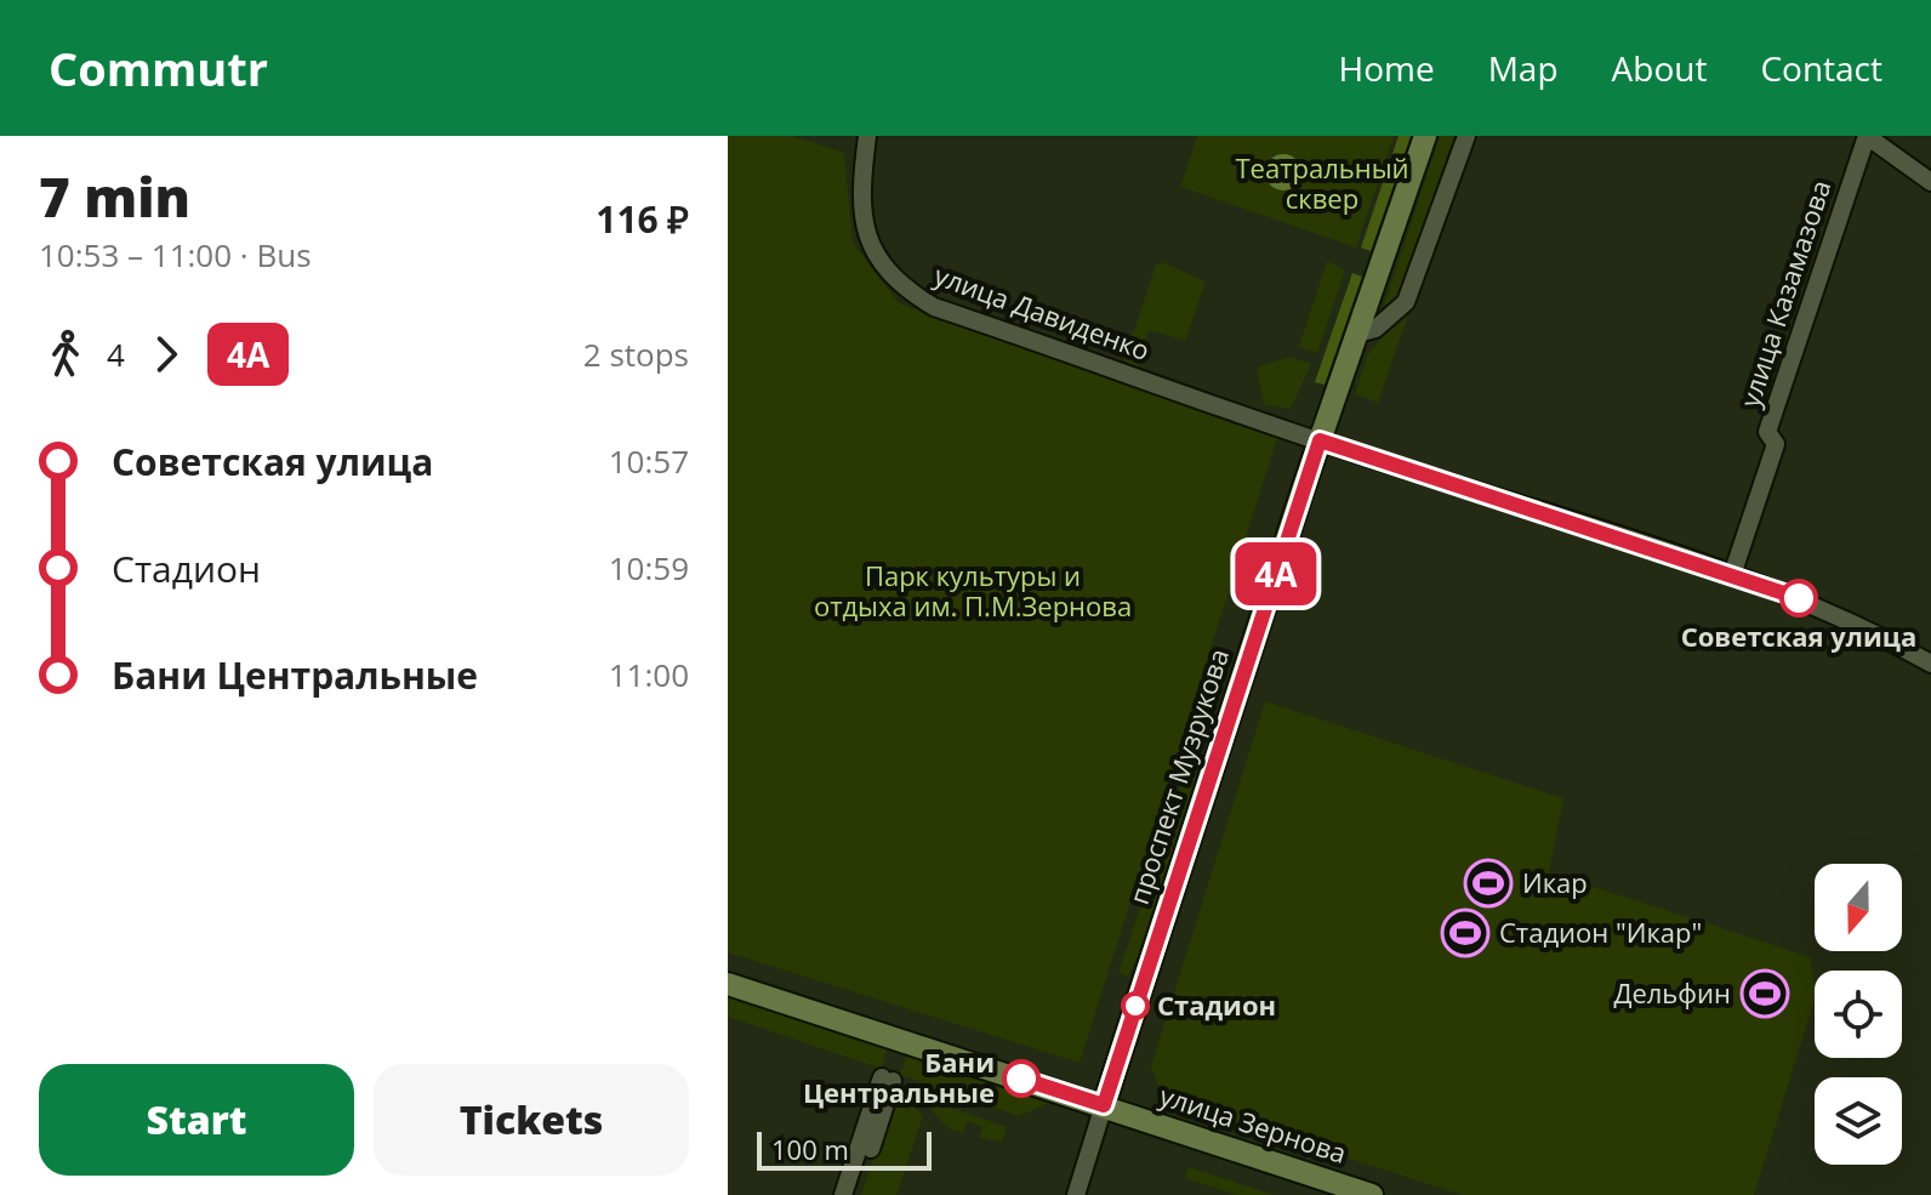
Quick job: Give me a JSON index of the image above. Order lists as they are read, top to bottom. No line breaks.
{"streets":{"main road":["проспект Музрукова","улица Зернова"],"street":["улица Казамазова","улица Давиденко"]},"crossings":[["улица Давиденко","проспект Музрукова"],["проспект Музрукова","улица Зернова"]],"parks":["Театральный сквер","Парк культуры и отдыха им. П.М.Зернова"],"places":{"other":["Советская улица","Стадион","Бани Центральные"],"sports":["Икар","Стадион \"Икар\"","Дельфин"]},"lines":["bus line 4А"],"scale_bar":"100 m","north":"bottom","page":{"header":"Commutr","nav":["Home","Map","About","Contact"],"heading":["7 min","10:53 – 11:00 · Bus","116 ₽"],"on_map":"4А","legs":["4","4А","2 stops"],"list":[{"name":"Советская улица","value":"10:57"},{"name":"Стадион","value":"10:59"},{"name":"Бани Центральные","value":"11:00"}],"buttons":["Start","Tickets"],"scale":"100 m"}}
